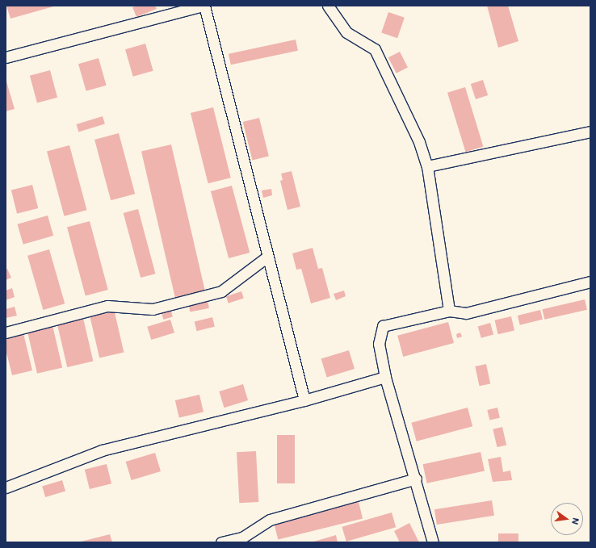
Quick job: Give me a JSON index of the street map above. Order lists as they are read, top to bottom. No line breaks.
{"north":"right"}
